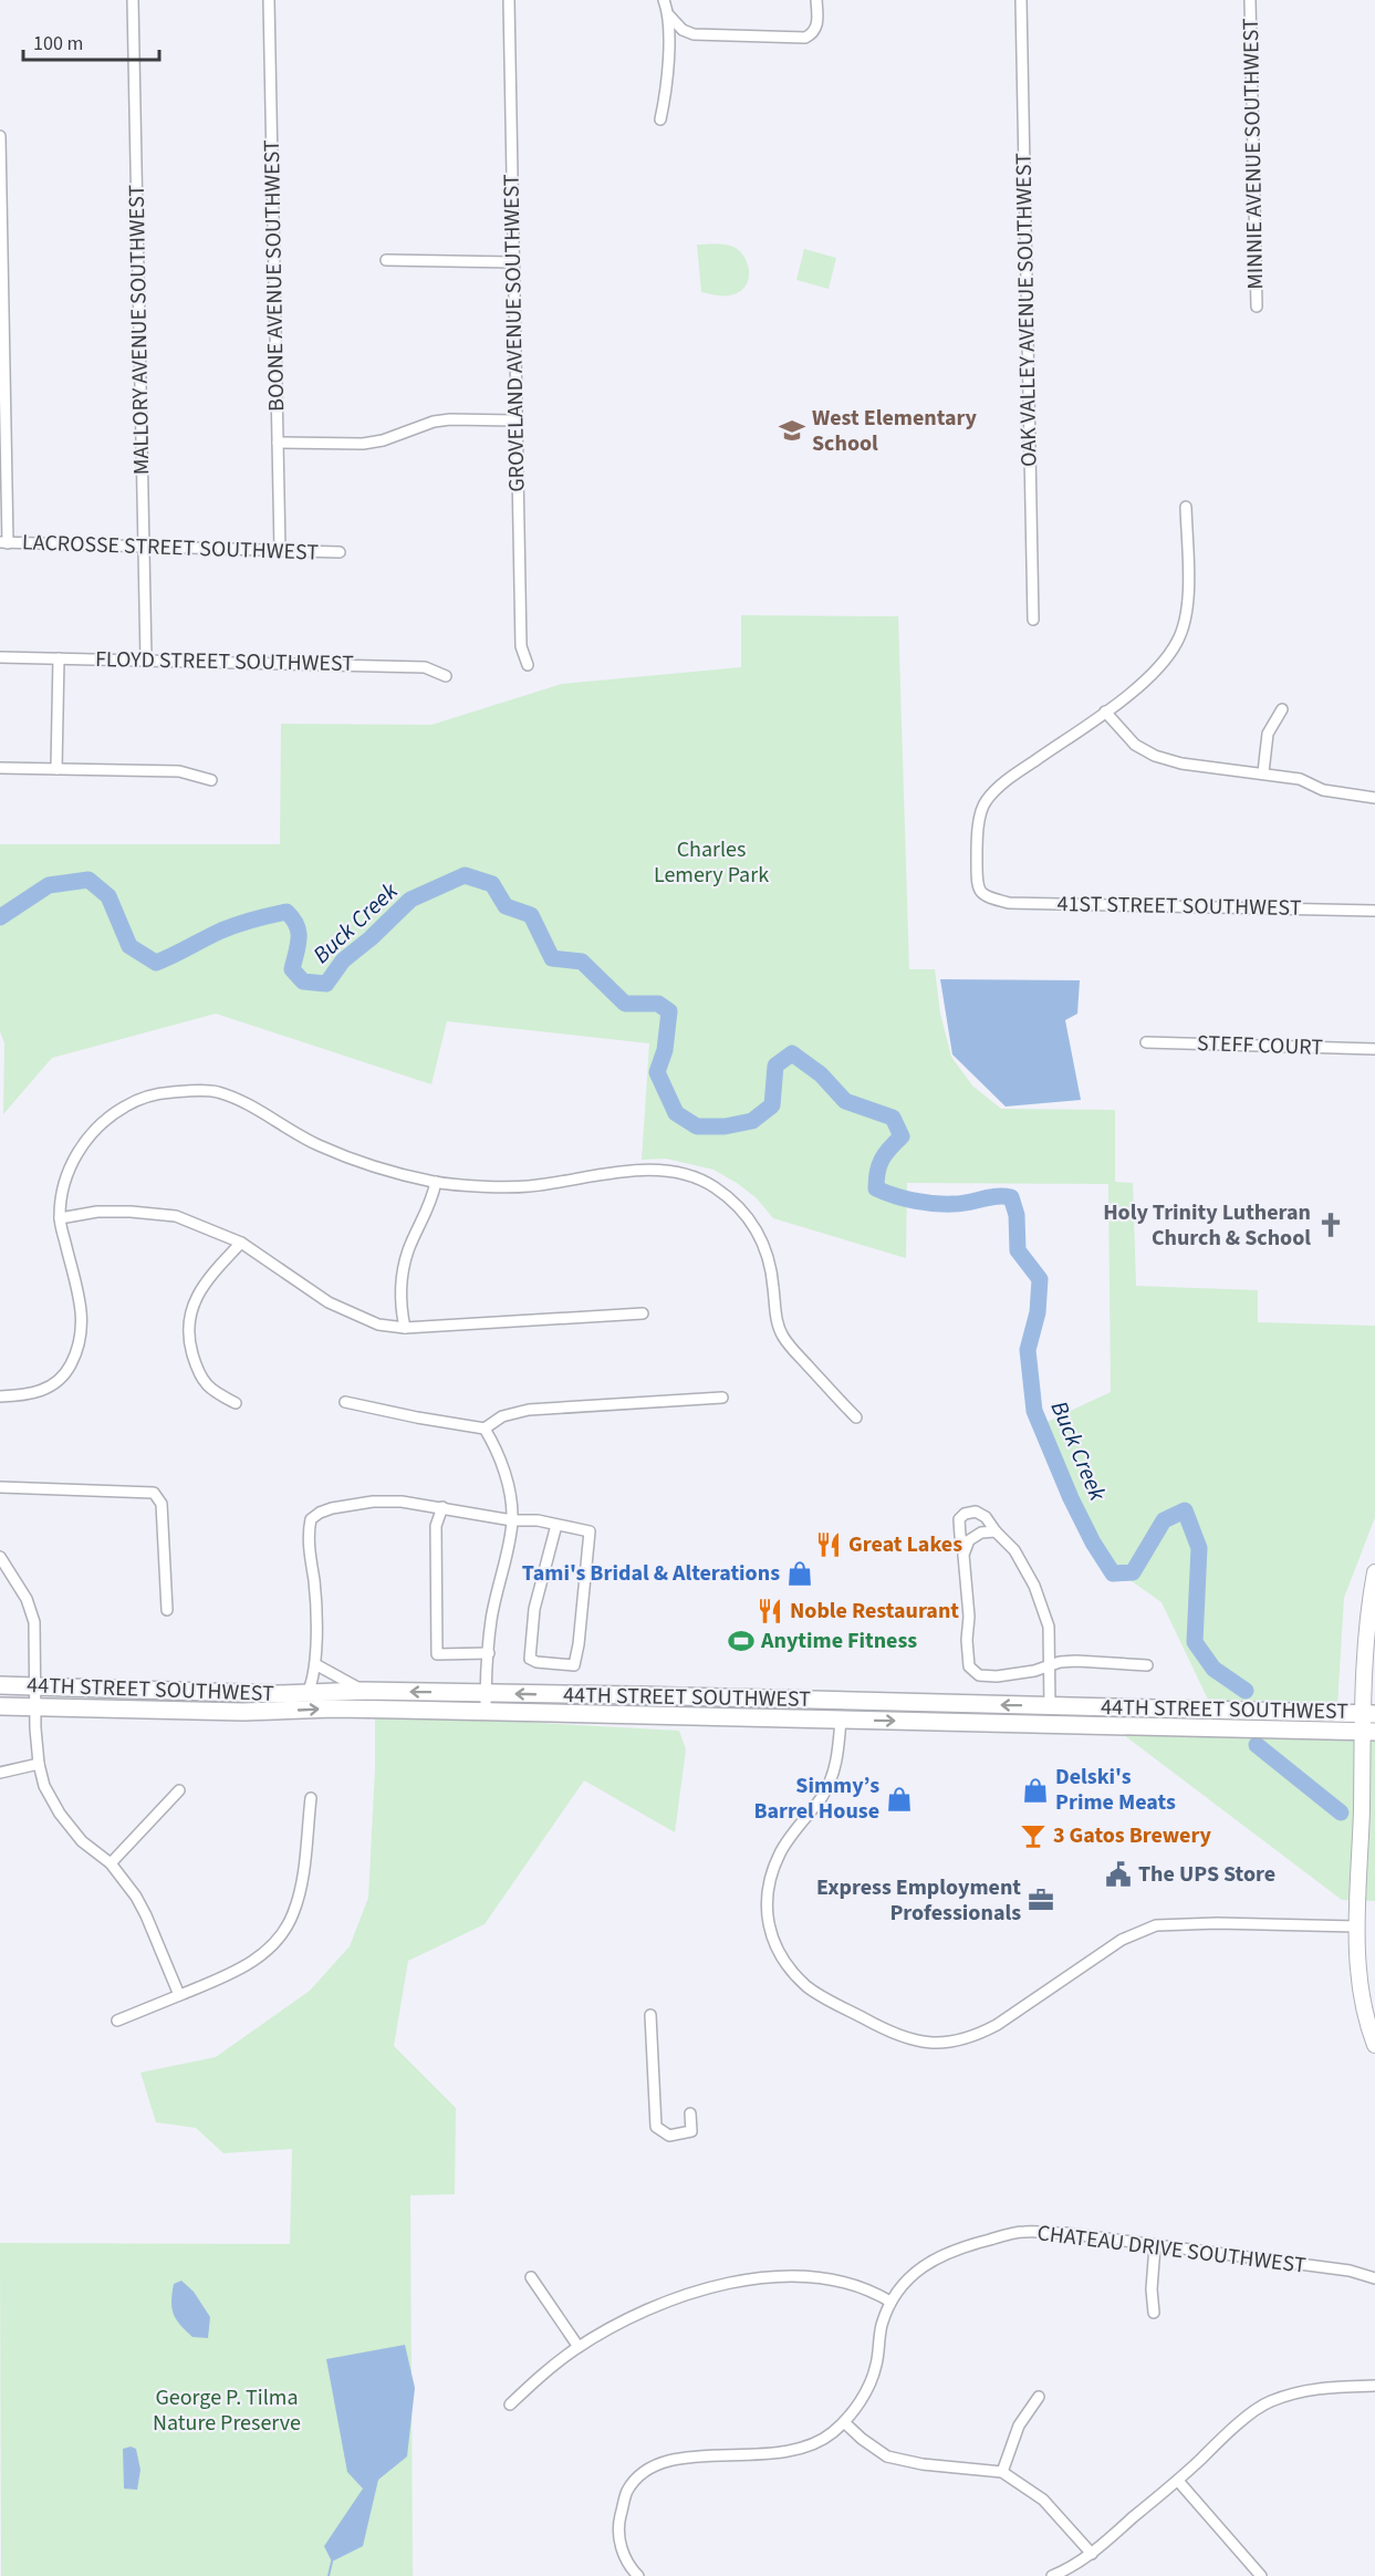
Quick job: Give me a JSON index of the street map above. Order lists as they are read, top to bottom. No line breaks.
{"streets":{"main road":["44TH STREET SOUTHWEST"],"street":["MINNIE AVENUE SOUTHWEST","BOONE AVENUE SOUTHWEST","OAK VALLEY AVENUE SOUTHWEST","MALLORY AVENUE SOUTHWEST","GROVELAND AVENUE SOUTHWEST","LACROSSE STREET SOUTHWEST","FLOYD STREET SOUTHWEST","41ST STREET SOUTHWEST","STEFF COURT","CHATEAU DRIVE SOUTHWEST"]},"crossings":[["BOONE AVENUE SOUTHWEST","LACROSSE STREET SOUTHWEST"],["MALLORY AVENUE SOUTHWEST","LACROSSE STREET SOUTHWEST"],["MALLORY AVENUE SOUTHWEST","FLOYD STREET SOUTHWEST"]],"water":["Buck Creek"],"parks":["Charles Lemery Park","George P. Tilma Nature Preserve"],"places":{"school or university":["West Elementary School"],"church":["Holy Trinity Lutheran Church & School"],"restaurant":["Great Lakes","Noble Restaurant"],"shop":["Tami's Bridal & Alterations","Delski's Prime Meats","Simmy’s Barrel House"],"sports":["Anytime Fitness"],"bar":["3 Gatos Brewery"],"public building":["The UPS Store"],"office":["Express Employment Professionals"]},"scale_bar":"100 m"}
